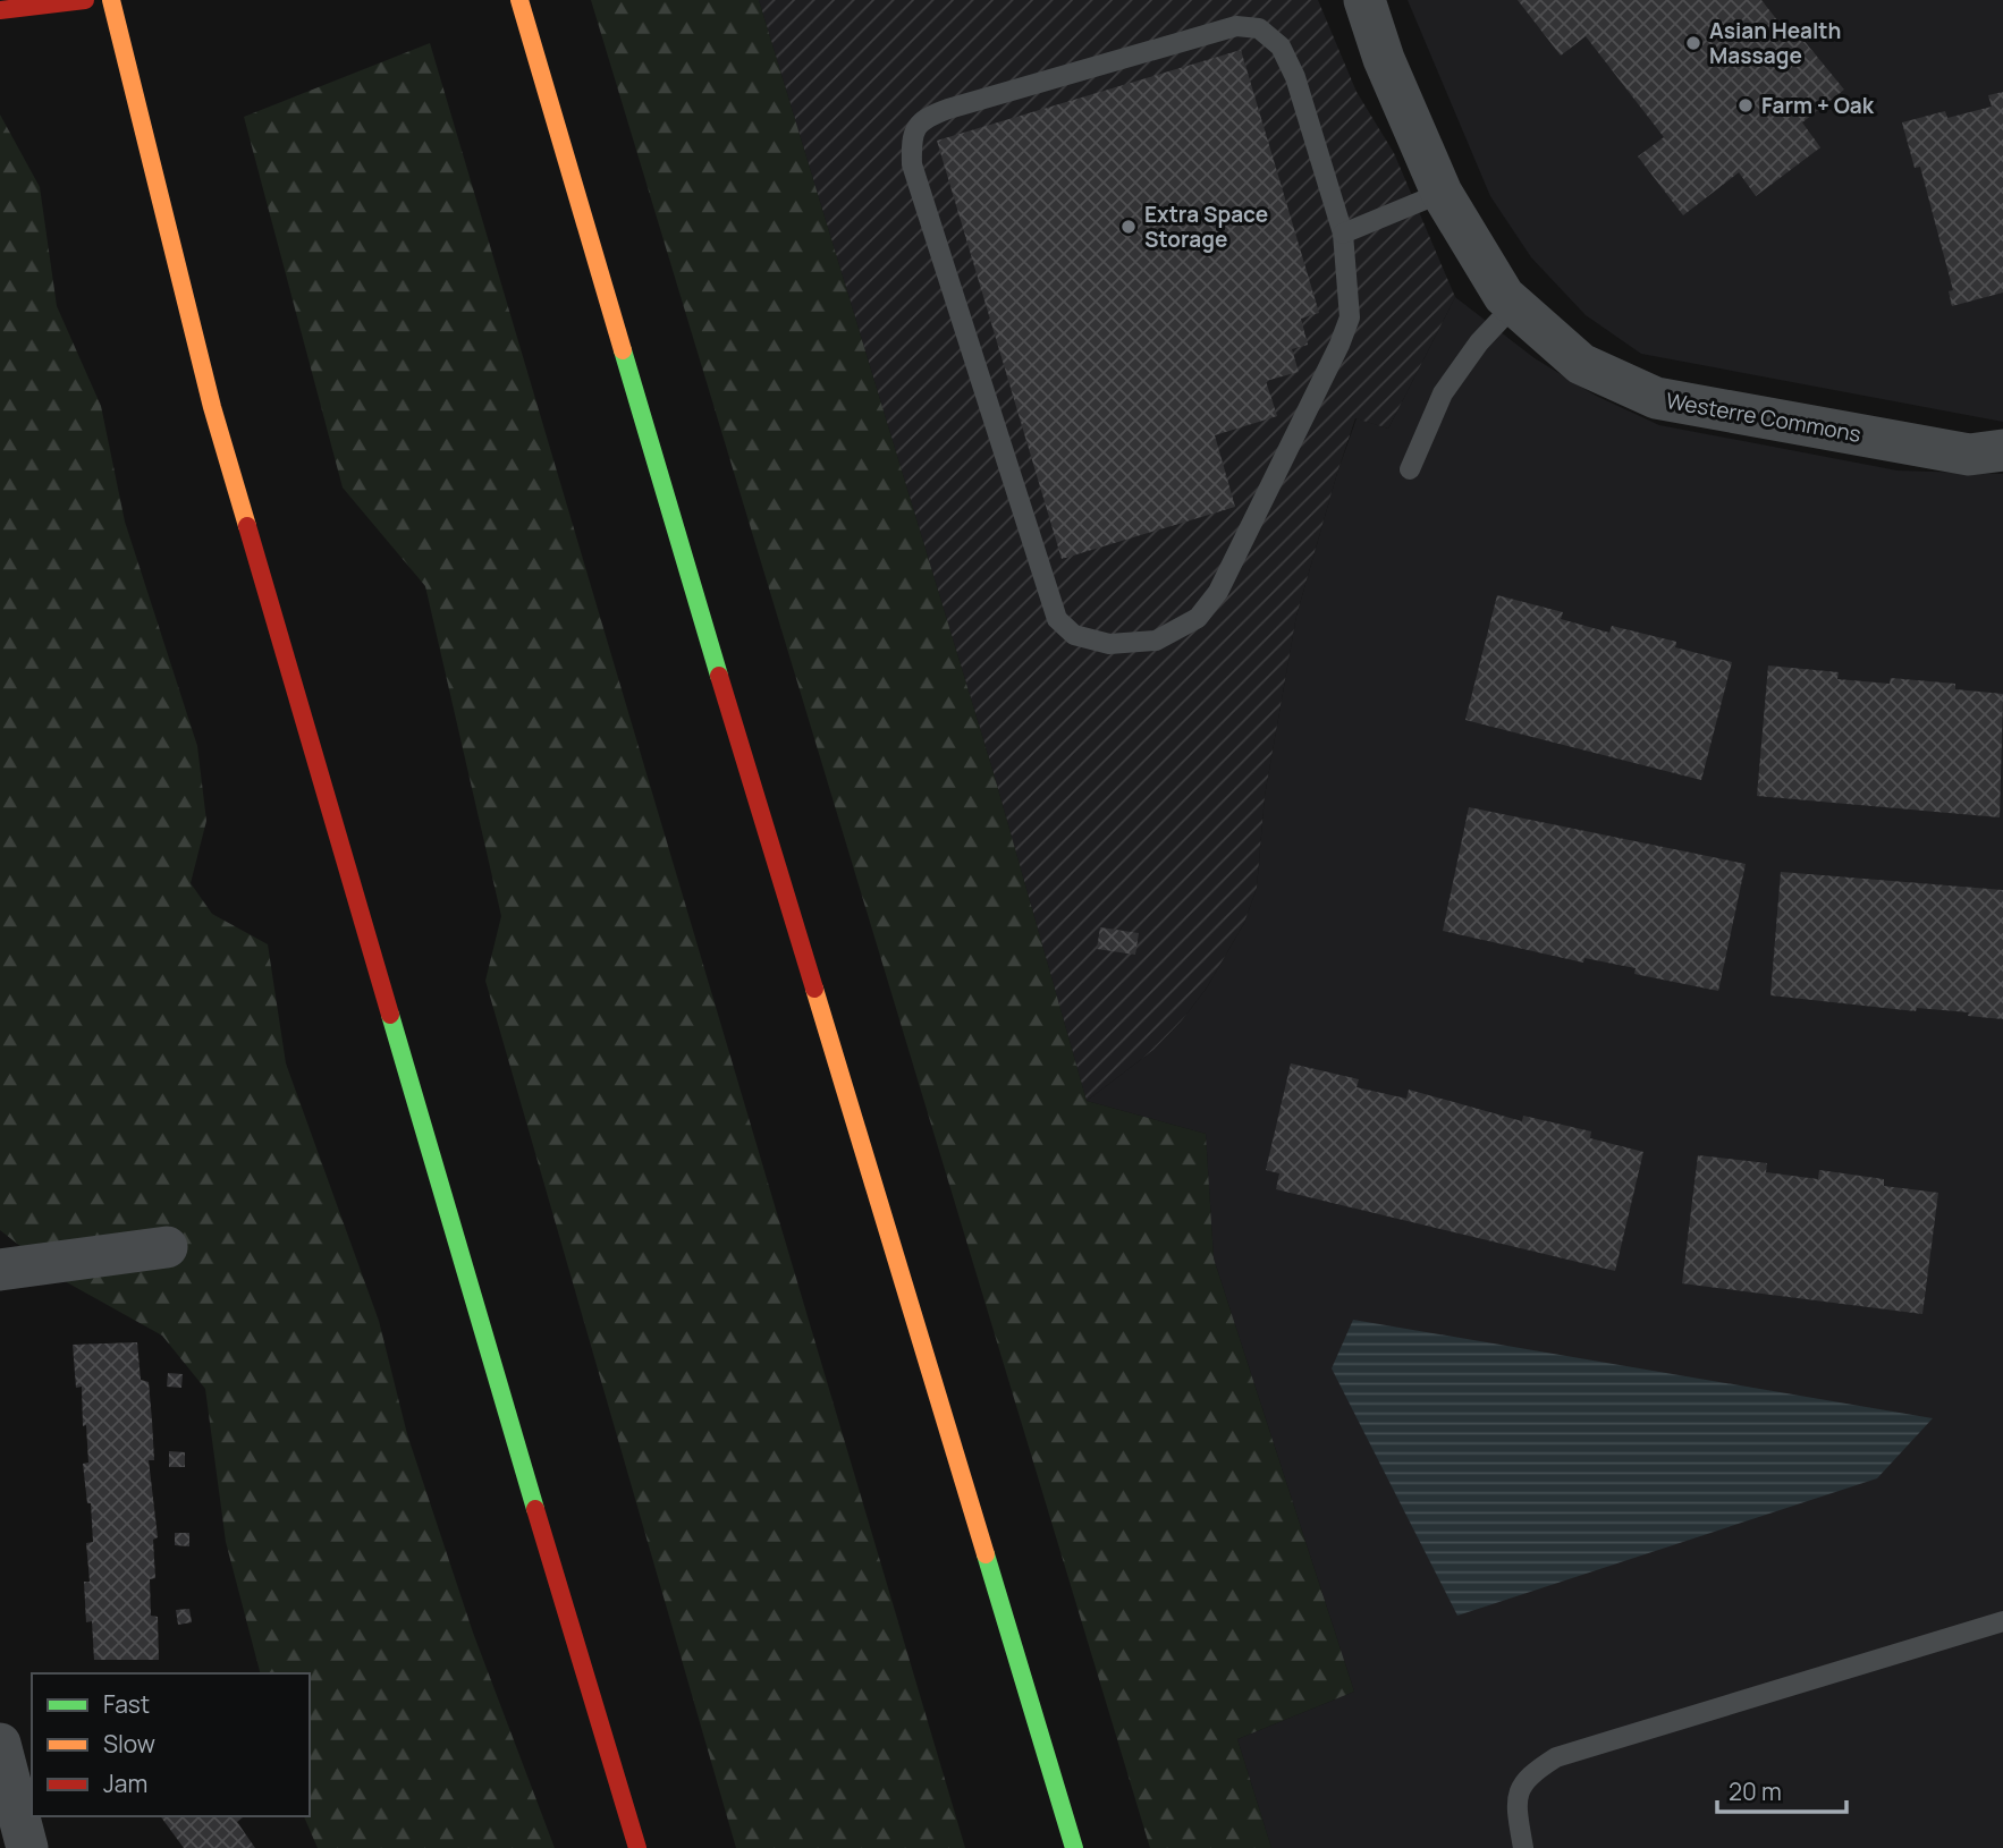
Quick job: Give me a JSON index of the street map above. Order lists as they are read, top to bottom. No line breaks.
{"streets":{"street":["Westerre Commons"]},"places":["Asian Health Massage","Farm + Oak","Extra Space Storage"],"legend":["Fast","Slow","Jam"],"scale_bar":"20 m"}
